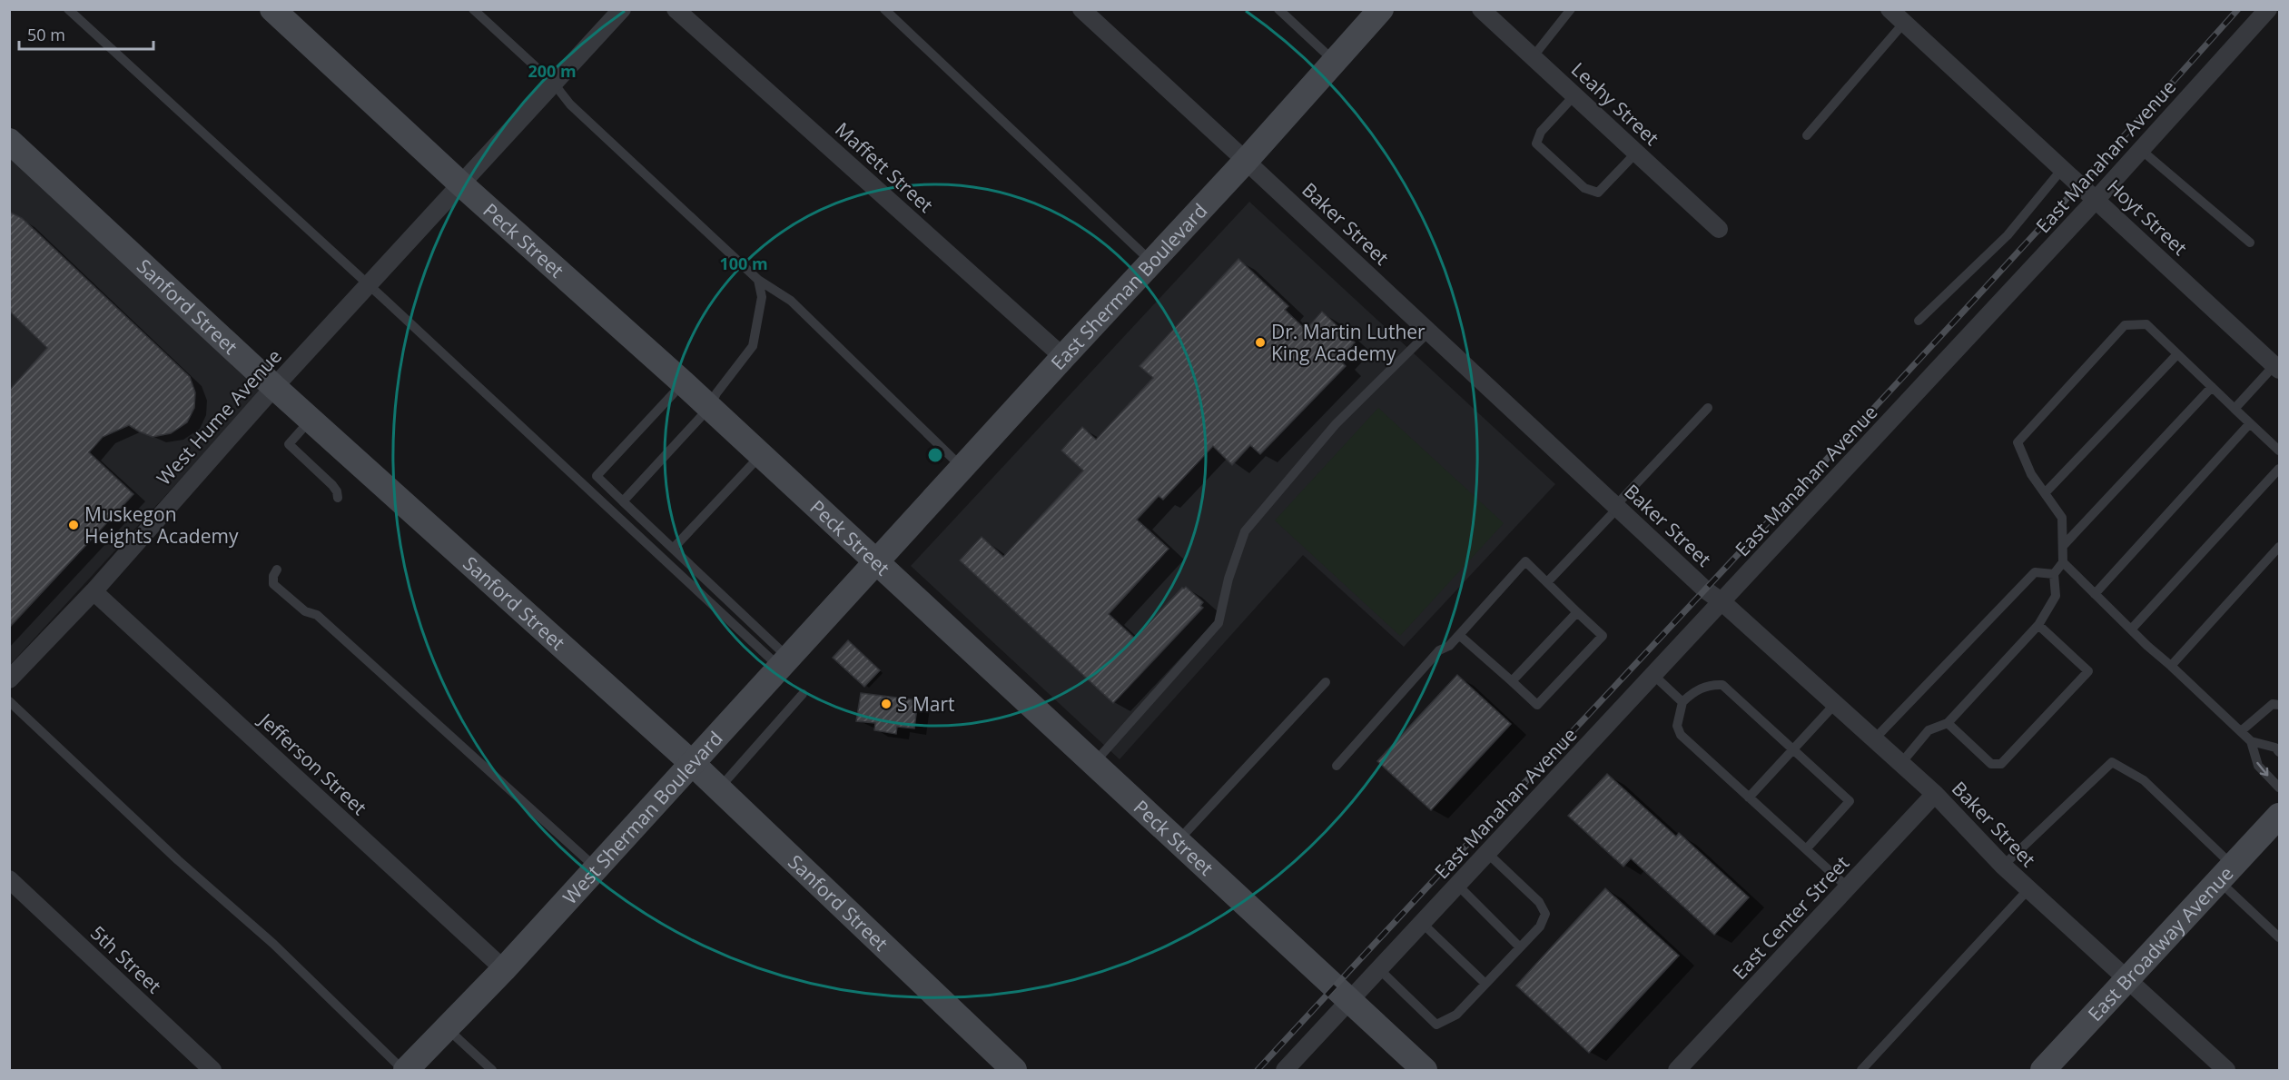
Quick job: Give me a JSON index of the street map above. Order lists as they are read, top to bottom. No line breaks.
{"streets":{"street":["Leahy Street","East Manahan Avenue","Maffett Street","Hoyt Street","Baker Street","Peck Street","East Sherman Boulevard","Sanford Street","West Hume Avenue","Jefferson Street","West Sherman Boulevard","East Center Street","East Broadway Avenue","5th Street"]},"crossings":[["East Manahan Avenue","Hoyt Street"],["East Manahan Avenue","Baker Street"],["East Manahan Avenue","Peck Street"],["Maffett Street","East Sherman Boulevard"],["Baker Street","East Sherman Boulevard"],["Baker Street","East Center Street"],["Baker Street","East Broadway Avenue"],["Peck Street","East Sherman Boulevard"],["Peck Street","West Hume Avenue"],["Peck Street","West Sherman Boulevard"],["East Sherman Boulevard","West Sherman Boulevard"],["Sanford Street","West Hume Avenue"],["Sanford Street","West Sherman Boulevard"],["West Hume Avenue","Jefferson Street"],["Jefferson Street","West Sherman Boulevard"]],"places":["Dr. Martin Luther King Academy","Muskegon Heights Academy","S Mart"],"scale_bar":"50 m","rings":["200 m","100 m"]}
